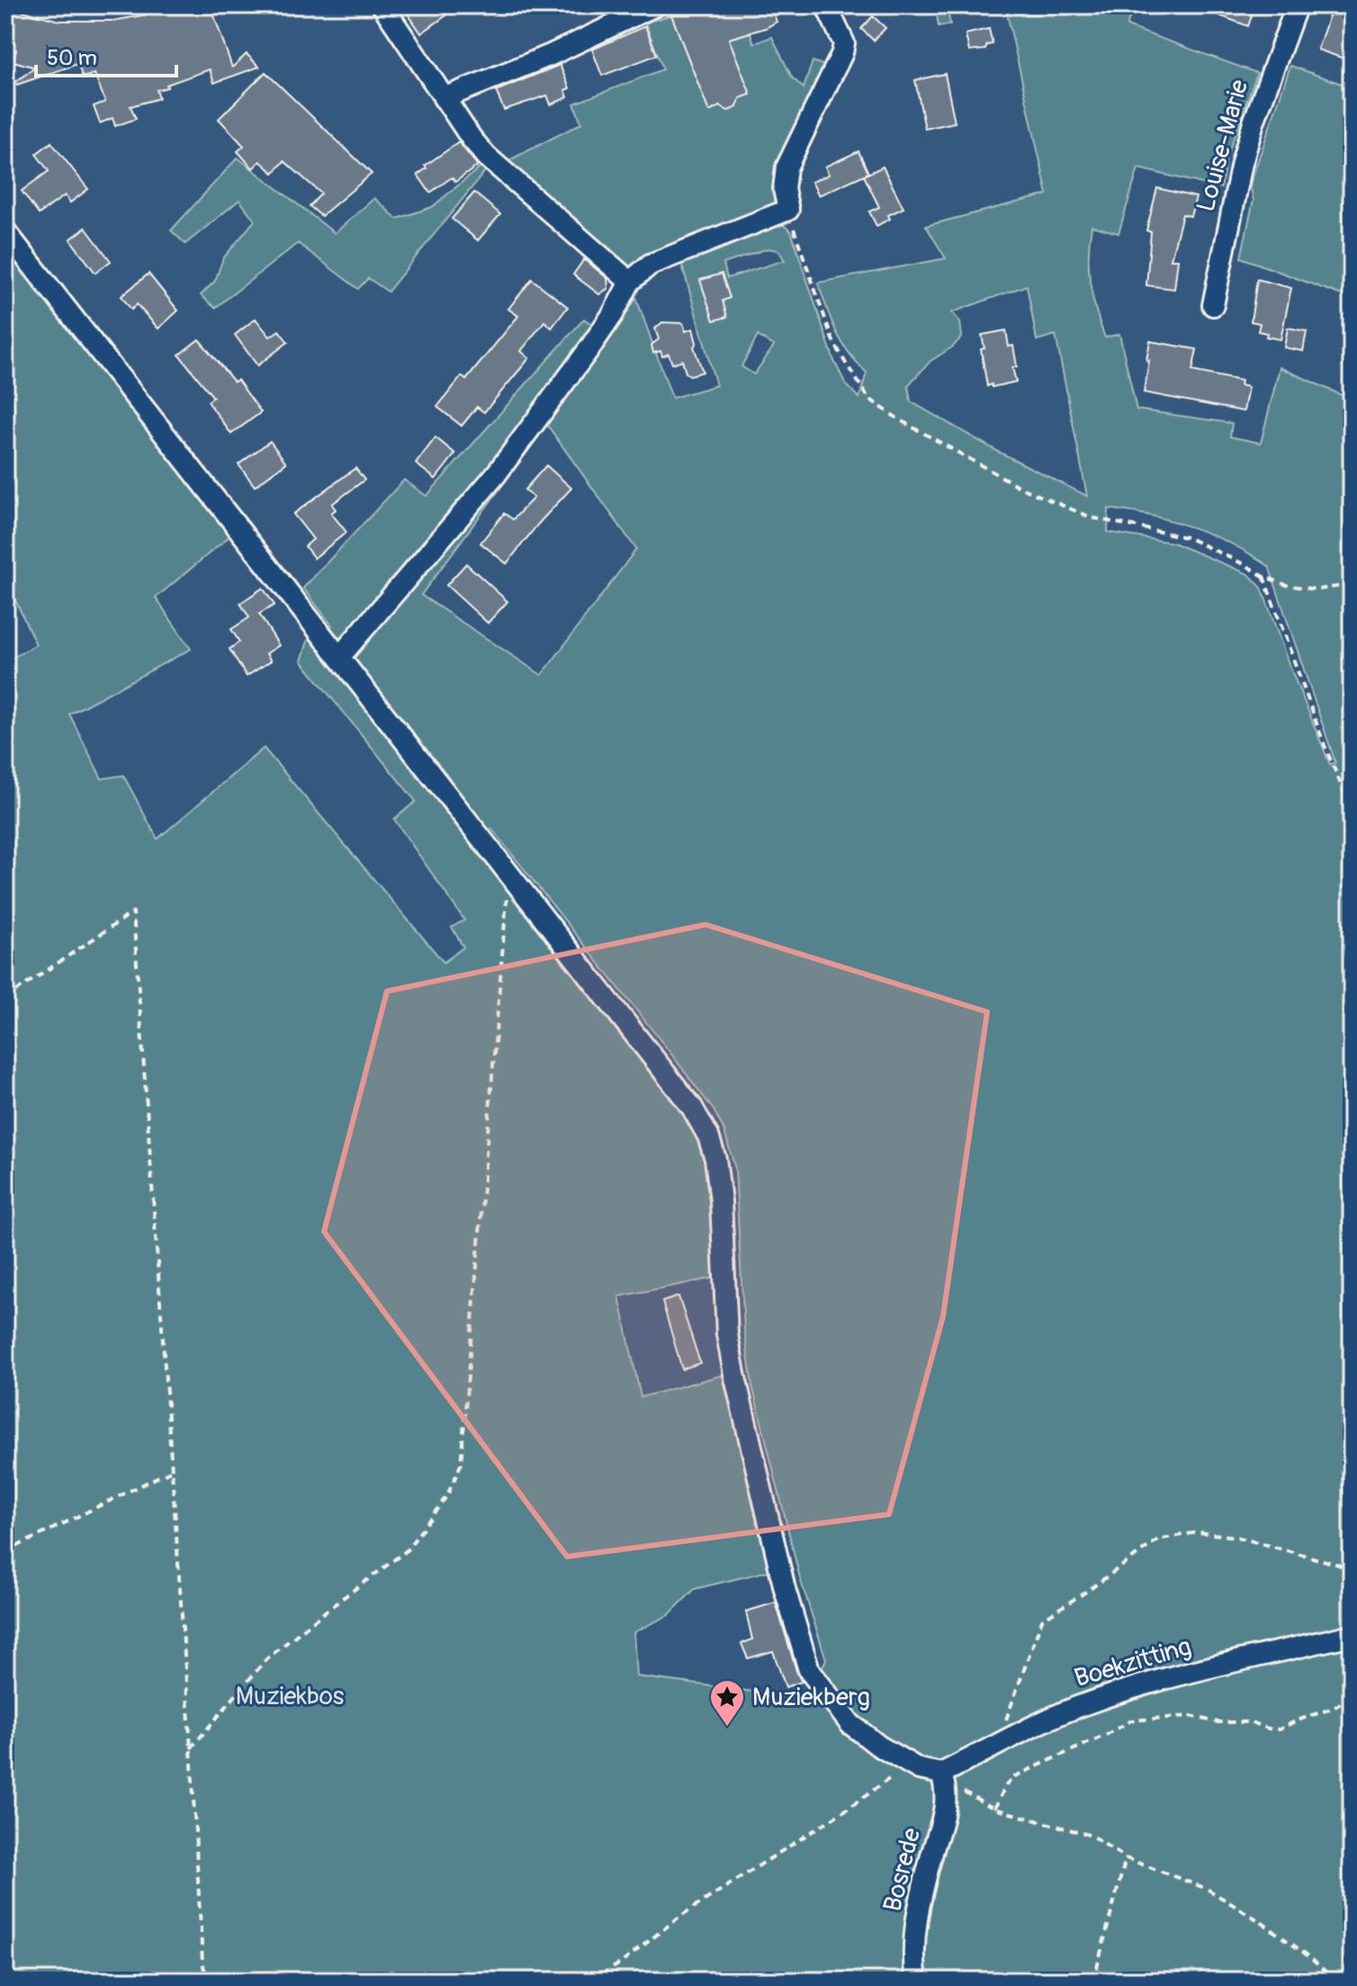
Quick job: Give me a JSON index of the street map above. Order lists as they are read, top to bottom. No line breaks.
{"streets":{"street":["Louise-Marie","Boekzitting","Bosrede"]},"crossings":[["Boekzitting","Bosrede"]],"parks":["Muziekbos"],"places":{"place":["Muziekberg"]},"scale_bar":"50 m"}
